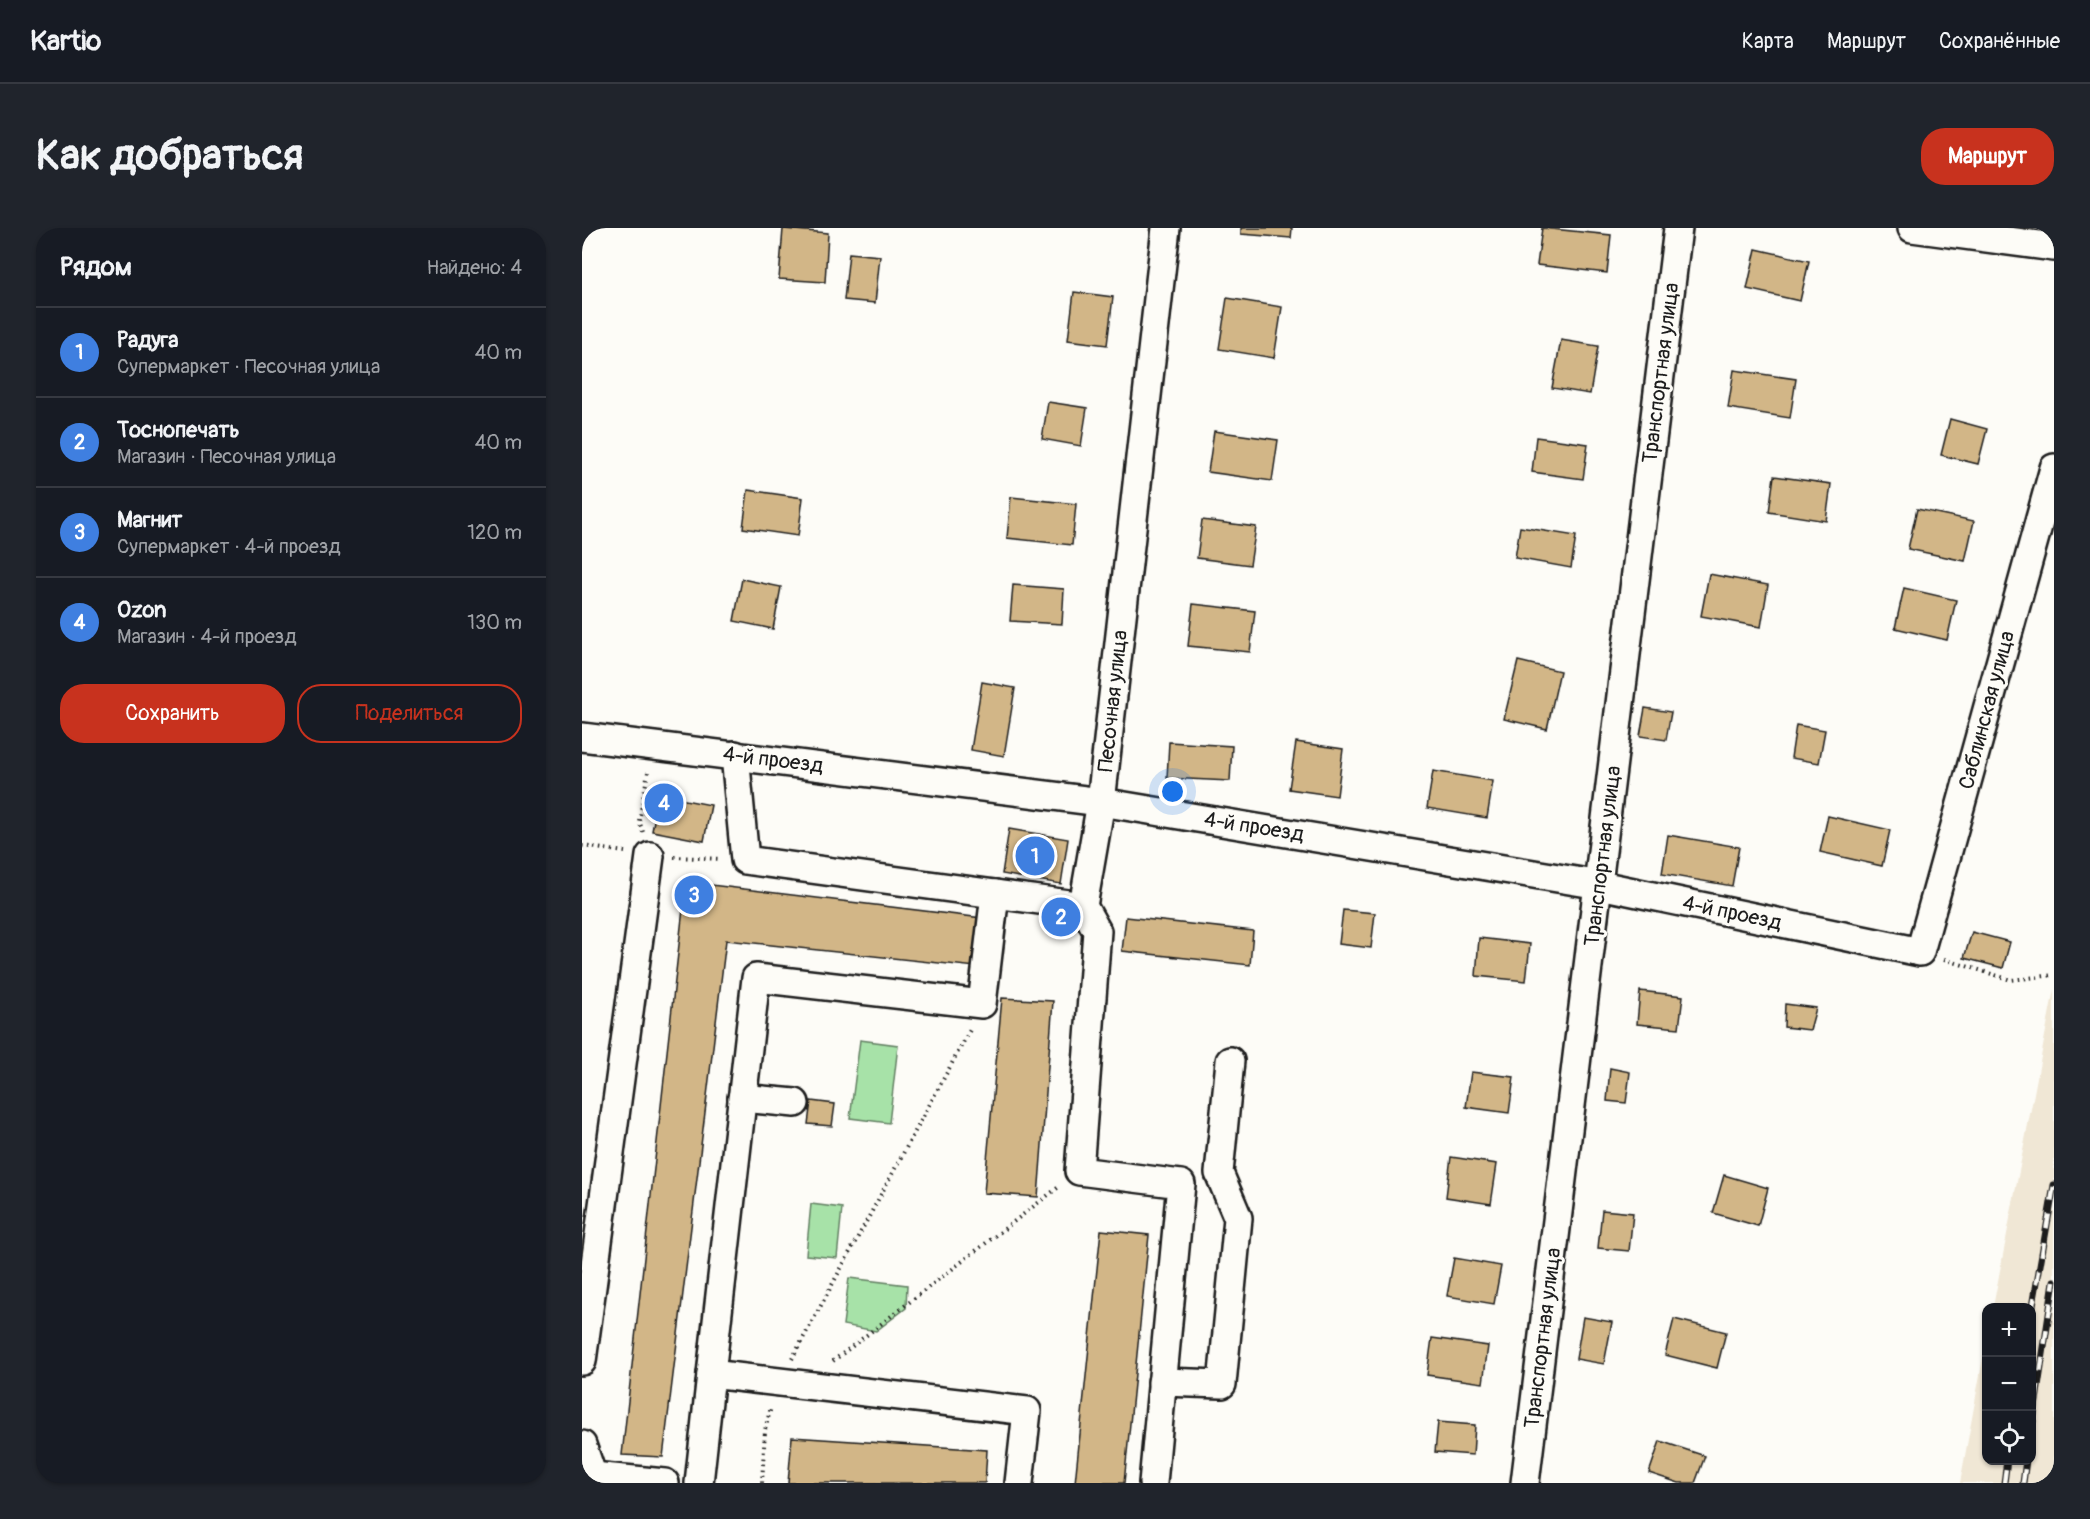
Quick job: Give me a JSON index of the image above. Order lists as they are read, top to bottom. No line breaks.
{"streets":{"street":["Транспортная улица","Песочная улица","Саблинская улица","4-й проезд"]},"crossings":[["Транспортная улица","4-й проезд"],["Песочная улица","4-й проезд"],["Саблинская улица","4-й проезд"]],"page":{"header":"Kartio","nav":["Карта","Маршрут","Сохранённые"],"buttons":["Маршрут",["Сохранить","Поделиться"]],"title":"Как добраться","heading":["Рядом","Найдено: 4"],"list":[{"mark":"1","name":"Радуга","note":"Супермаркет · Песочная улица","value":"40 m"},{"mark":"2","name":"Тоснопечать","note":"Магазин · Песочная улица","value":"40 m"},{"mark":"3","name":"Магнит","note":"Супермаркет · 4-й проезд","value":"120 m"},{"mark":"4","name":"Ozon","note":"Магазин · 4-й проезд","value":"130 m"}],"pins":["4","1","3","2"],"map_buttons":["+","−"]}}
